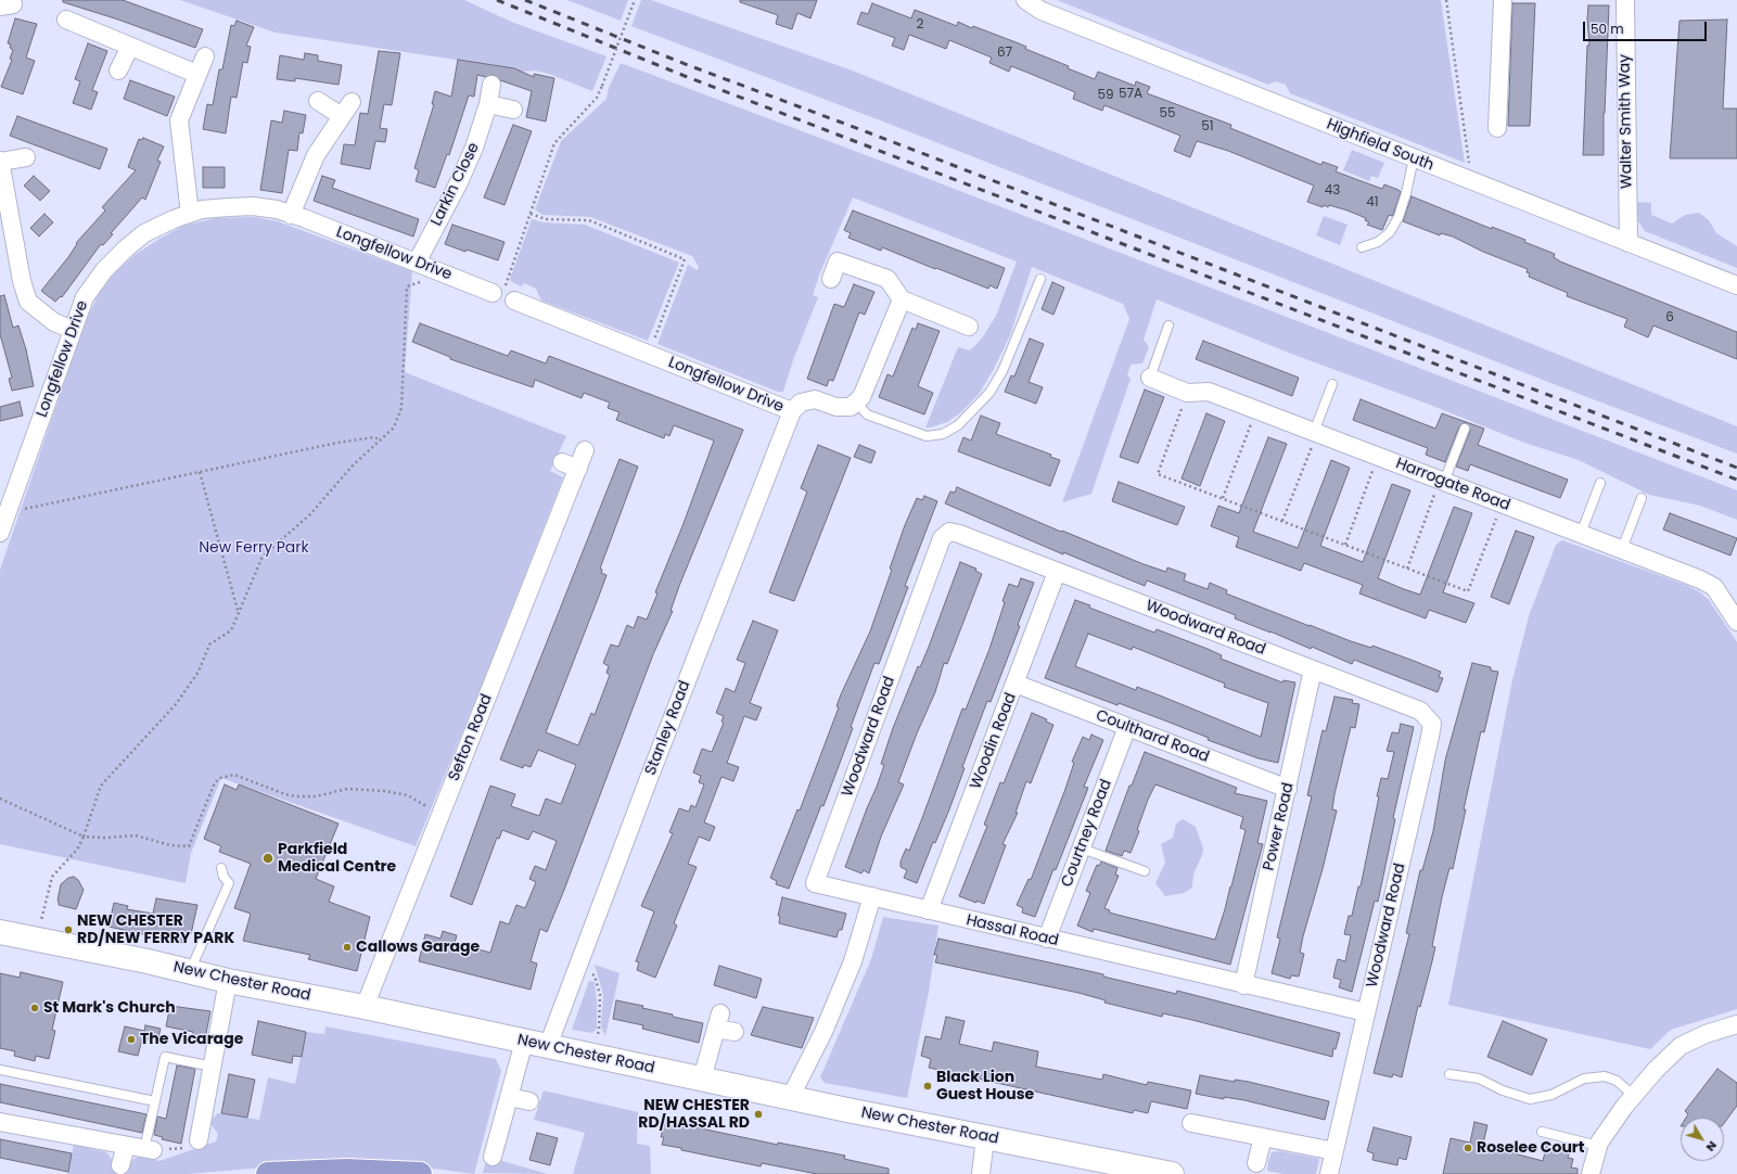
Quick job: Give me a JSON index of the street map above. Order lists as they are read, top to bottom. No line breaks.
{"streets":{"main road":["New Chester Road"],"street":["Walter Smith Way","Highfield South","Larkin Close","Longfellow Drive","Harrogate Road","Woodward Road","Stanley Road","Coulthard Road","Sefton Road","Woodin Road","Power Road","Courtney Road","Hassal Road"]},"crossings":[["Walter Smith Way","Highfield South"],["Larkin Close","Longfellow Drive"],["Longfellow Drive","Stanley Road"],["Woodward Road","Woodin Road"],["Woodward Road","Power Road"],["Woodward Road","Hassal Road"],["Stanley Road","New Chester Road"],["Coulthard Road","Woodin Road"],["Coulthard Road","Power Road"],["Coulthard Road","Courtney Road"],["Sefton Road","New Chester Road"],["Woodin Road","Hassal Road"],["Power Road","Hassal Road"],["Courtney Road","Hassal Road"]],"parks":["New Ferry Park"],"places":["Parkfield Medical Centre","NEW CHESTER RD/NEW FERRY PARK","Callows Garage","St Mark's Church","The Vicarage","Black Lion Guest House","NEW CHESTER RD/HASSAL RD","Roselee Court"],"house_numbers":["2","67","57A","59","55","51","43","41","6"],"scale_bar":"50 m","north":"bottom right"}
